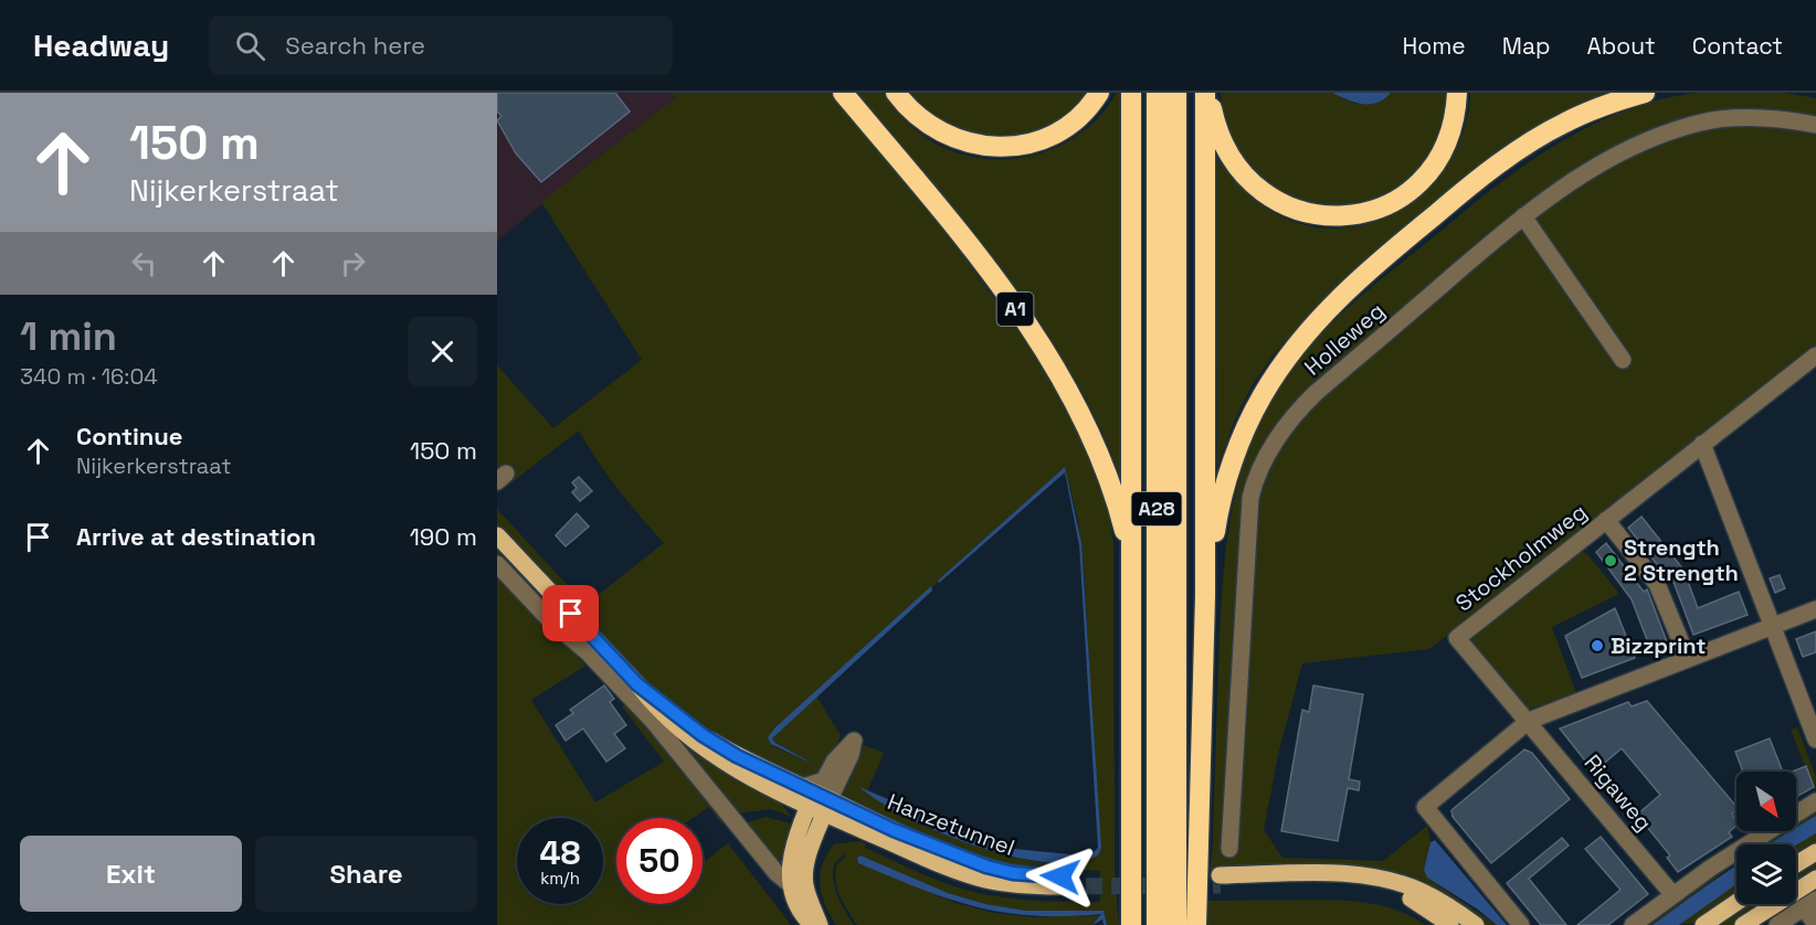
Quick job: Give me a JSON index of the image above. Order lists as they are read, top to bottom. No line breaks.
{"streets":{"highway":["A1","A28"],"main road":["Hanzetunnel"],"street":["Holleweg","Stockholmweg","Rigaweg"]},"crossings":[["A1","A28"],["Stockholmweg","Rigaweg"]],"places":["Strength 2 Strength","Bizzprint"],"north":"bottom right","page":{"header":"Headway","search":"Search here","nav":["Home","Map","About","Contact"],"turn":["150 m","Nijkerkerstraat"],"heading":["1 min","340 m · 16:04"],"list":[{"name":"Continue","note":"Nijkerkerstraat","value":"150 m"},{"name":"Arrive at destination","value":"190 m"}],"speed":"48 km/h","limit":"50","buttons":["Exit","Share"]}}
